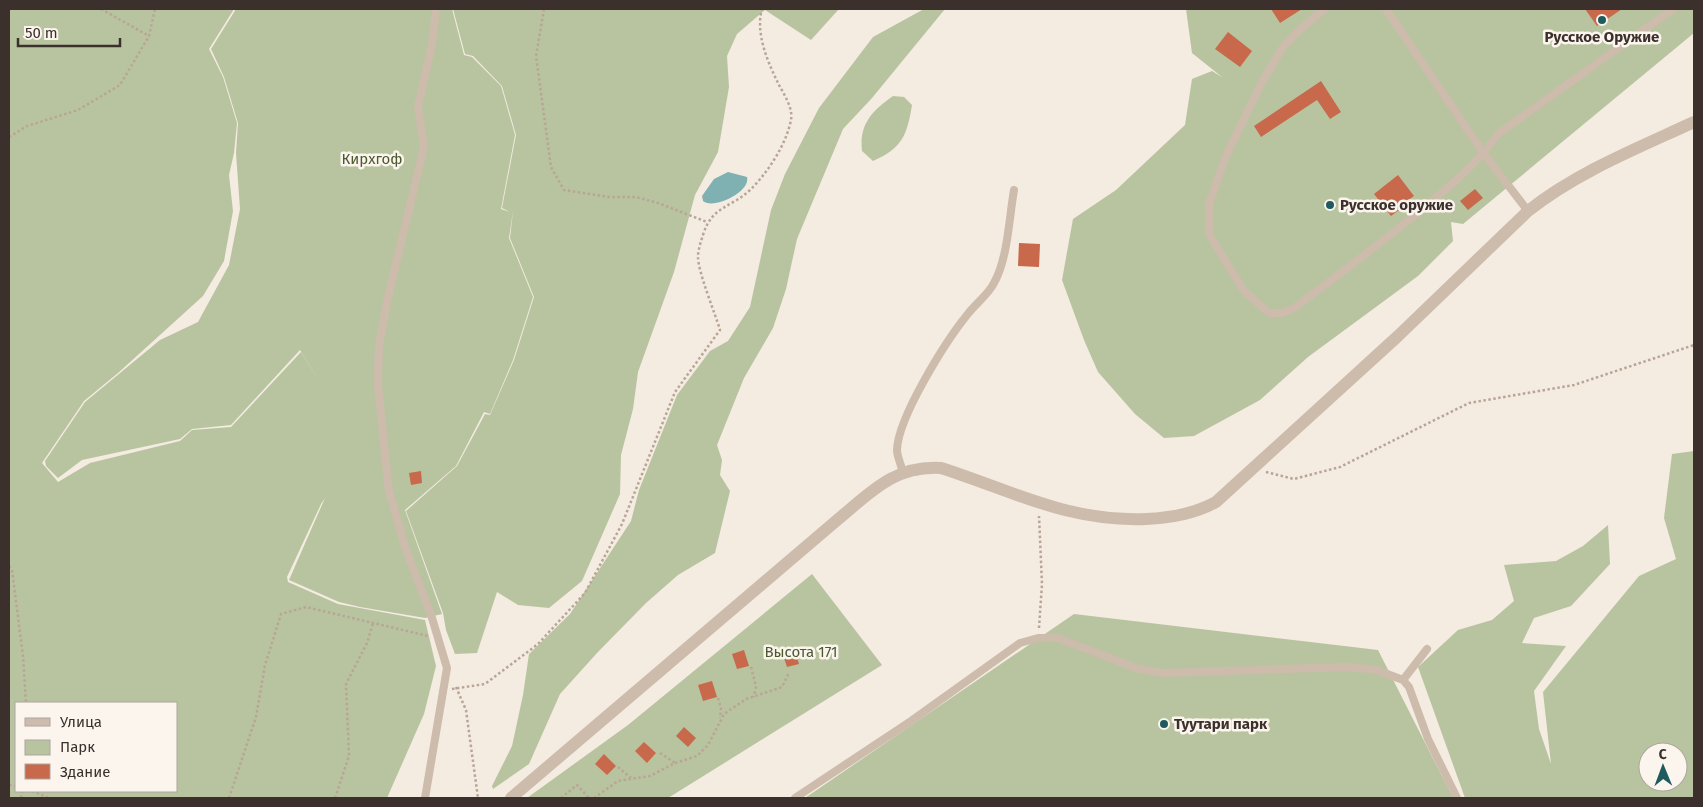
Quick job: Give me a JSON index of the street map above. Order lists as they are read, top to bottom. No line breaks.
{"parks":["Кирхгоф","Высота 171"],"places":["Русское Оружие","Русское оружие","Туутари парк"],"legend":["Улица","Парк","Здание"],"scale_bar":"50 m","north":"top"}
